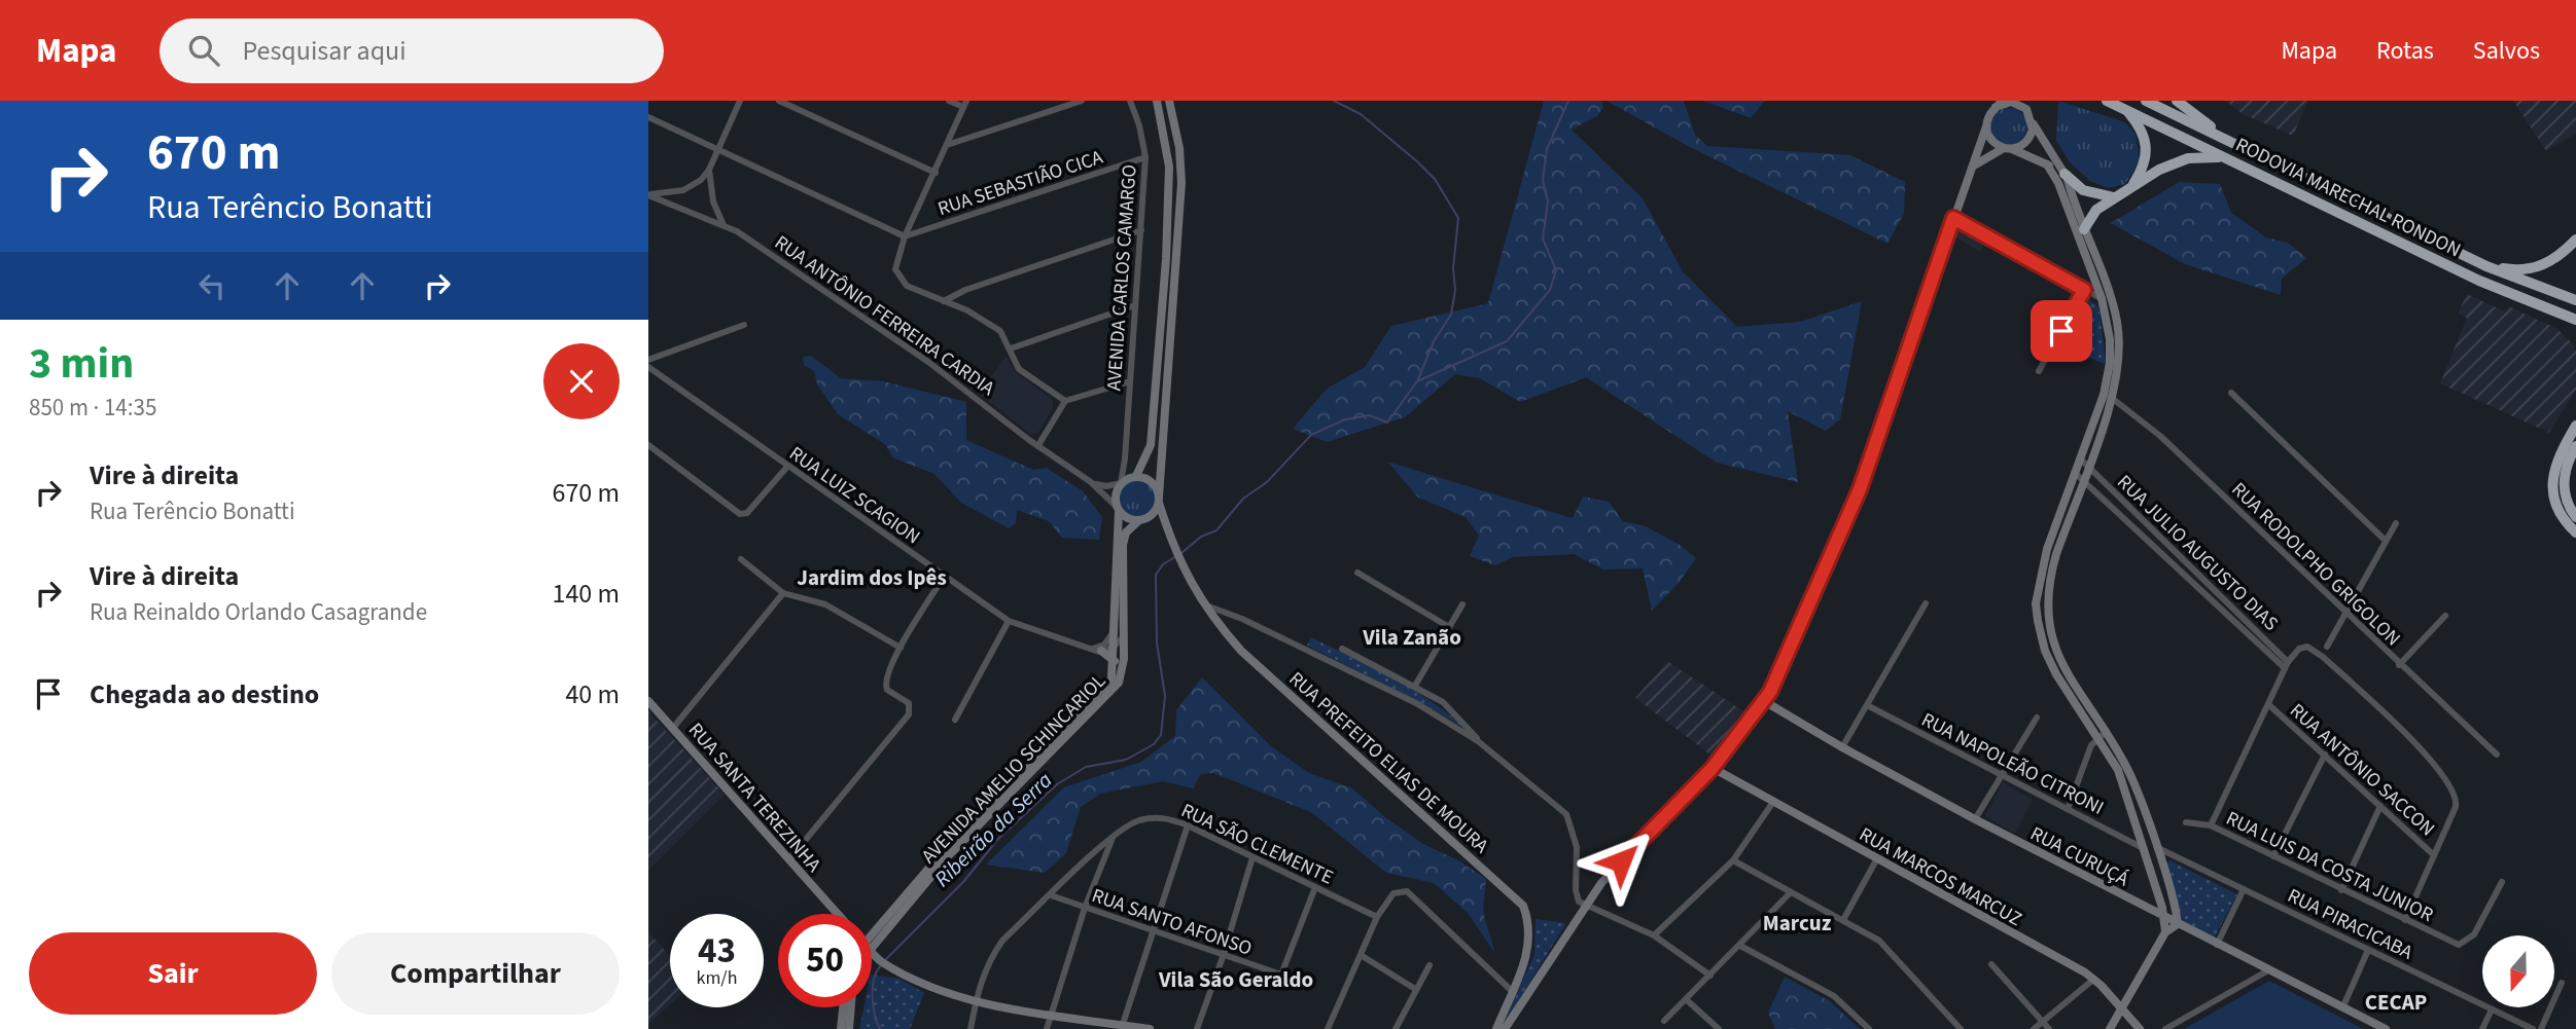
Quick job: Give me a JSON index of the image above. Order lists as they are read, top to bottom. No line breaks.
{"streets":{"highway":["RODOVIA MARECHAL RONDON"],"street":["RUA SEBASTIÃO CICA","AVENIDA CARLOS CAMARGO","RUA ANTÔNIO FERREIRA CARDIA","RUA LUIZ SCAGION","RUA JULIO AUGUSTO DIAS","RUA RODOLPHO GRIGOLON","RUA PREFEITO ELIAS DE MOURA","RUA NAPOLEÃO CITRONI","AVENIDA AMELIO SCHINCARIOL","RUA ANTÔNIO SACCON","RUA SANTA TEREZINHA","RUA SÃO CLEMENTE","RUA CURUÇÁ","RUA LUIS DA COSTA JUNIOR","RUA MARCOS MARCUZ","RUA SANTO AFONSO","RUA PIRACICABA"]},"crossings":[["RUA SEBASTIÃO CICA","AVENIDA CARLOS CAMARGO"],["AVENIDA CARLOS CAMARGO","RUA ANTÔNIO FERREIRA CARDIA"],["AVENIDA CARLOS CAMARGO","RUA PREFEITO ELIAS DE MOURA"],["AVENIDA CARLOS CAMARGO","AVENIDA AMELIO SCHINCARIOL"],["RUA ANTÔNIO FERREIRA CARDIA","RUA PREFEITO ELIAS DE MOURA"],["RUA ANTÔNIO FERREIRA CARDIA","AVENIDA AMELIO SCHINCARIOL"],["RUA PREFEITO ELIAS DE MOURA","AVENIDA AMELIO SCHINCARIOL"],["RUA SÃO CLEMENTE","RUA SANTO AFONSO"]],"districts":["Jardim dos Ipês","Vila Zanão","Marcuz","Vila São Geraldo","CECAP"],"water":["Ribeirão da Serra"],"north":"bottom","page":{"header":"Mapa","search":"Pesquisar aqui","nav":["Mapa","Rotas","Salvos"],"turn":["670 m","Rua Terêncio Bonatti"],"heading":["3 min","850 m · 14:35"],"list":[{"name":"Vire à direita","note":"Rua Terêncio Bonatti","value":"670 m"},{"name":"Vire à direita","note":"Rua Reinaldo Orlando Casagrande","value":"140 m"},{"name":"Chegada ao destino","value":"40 m"}],"speed":"43 km/h","limit":"50","buttons":["Sair","Compartilhar"]}}
